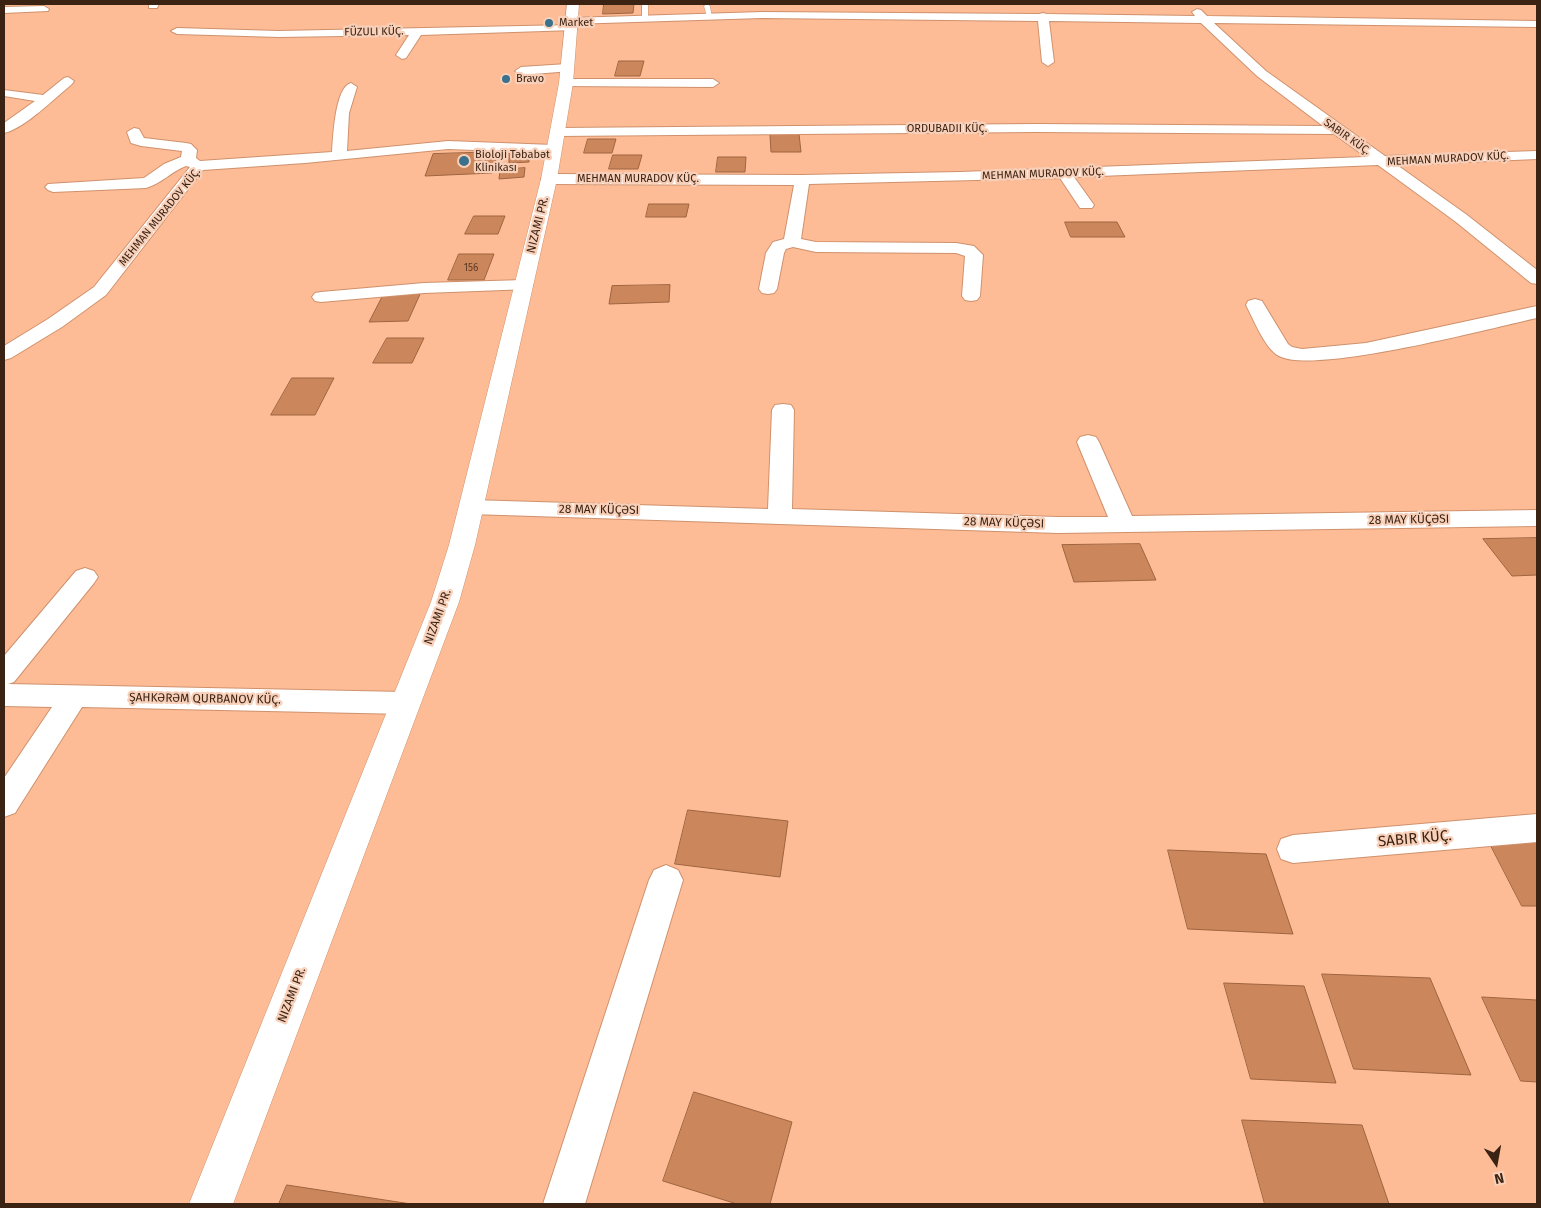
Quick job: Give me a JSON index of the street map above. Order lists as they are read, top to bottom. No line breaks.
{"streets":{"street":["FÜZULI KÜÇ.","ORDUBADII KÜÇ.","SABIR KÜÇ.","MEHMAN MURADOV KÜÇ.","NIZAMI PR.","28 MAY KÜÇƏSI","ŞAHKƏRƏM QURBANOV KÜÇ."]},"crossings":[["FÜZULI KÜÇ.","SABIR KÜÇ."],["FÜZULI KÜÇ.","NIZAMI PR."],["ORDUBADII KÜÇ.","SABIR KÜÇ."],["ORDUBADII KÜÇ.","MEHMAN MURADOV KÜÇ."],["ORDUBADII KÜÇ.","NIZAMI PR."],["SABIR KÜÇ.","MEHMAN MURADOV KÜÇ."],["MEHMAN MURADOV KÜÇ.","NIZAMI PR."],["NIZAMI PR.","28 MAY KÜÇƏSI"],["NIZAMI PR.","ŞAHKƏRƏM QURBANOV KÜÇ."]],"places":["Market","Bravo","Bioloji Təbabət Klinikası"],"house_numbers":["156"],"north":"bottom"}
